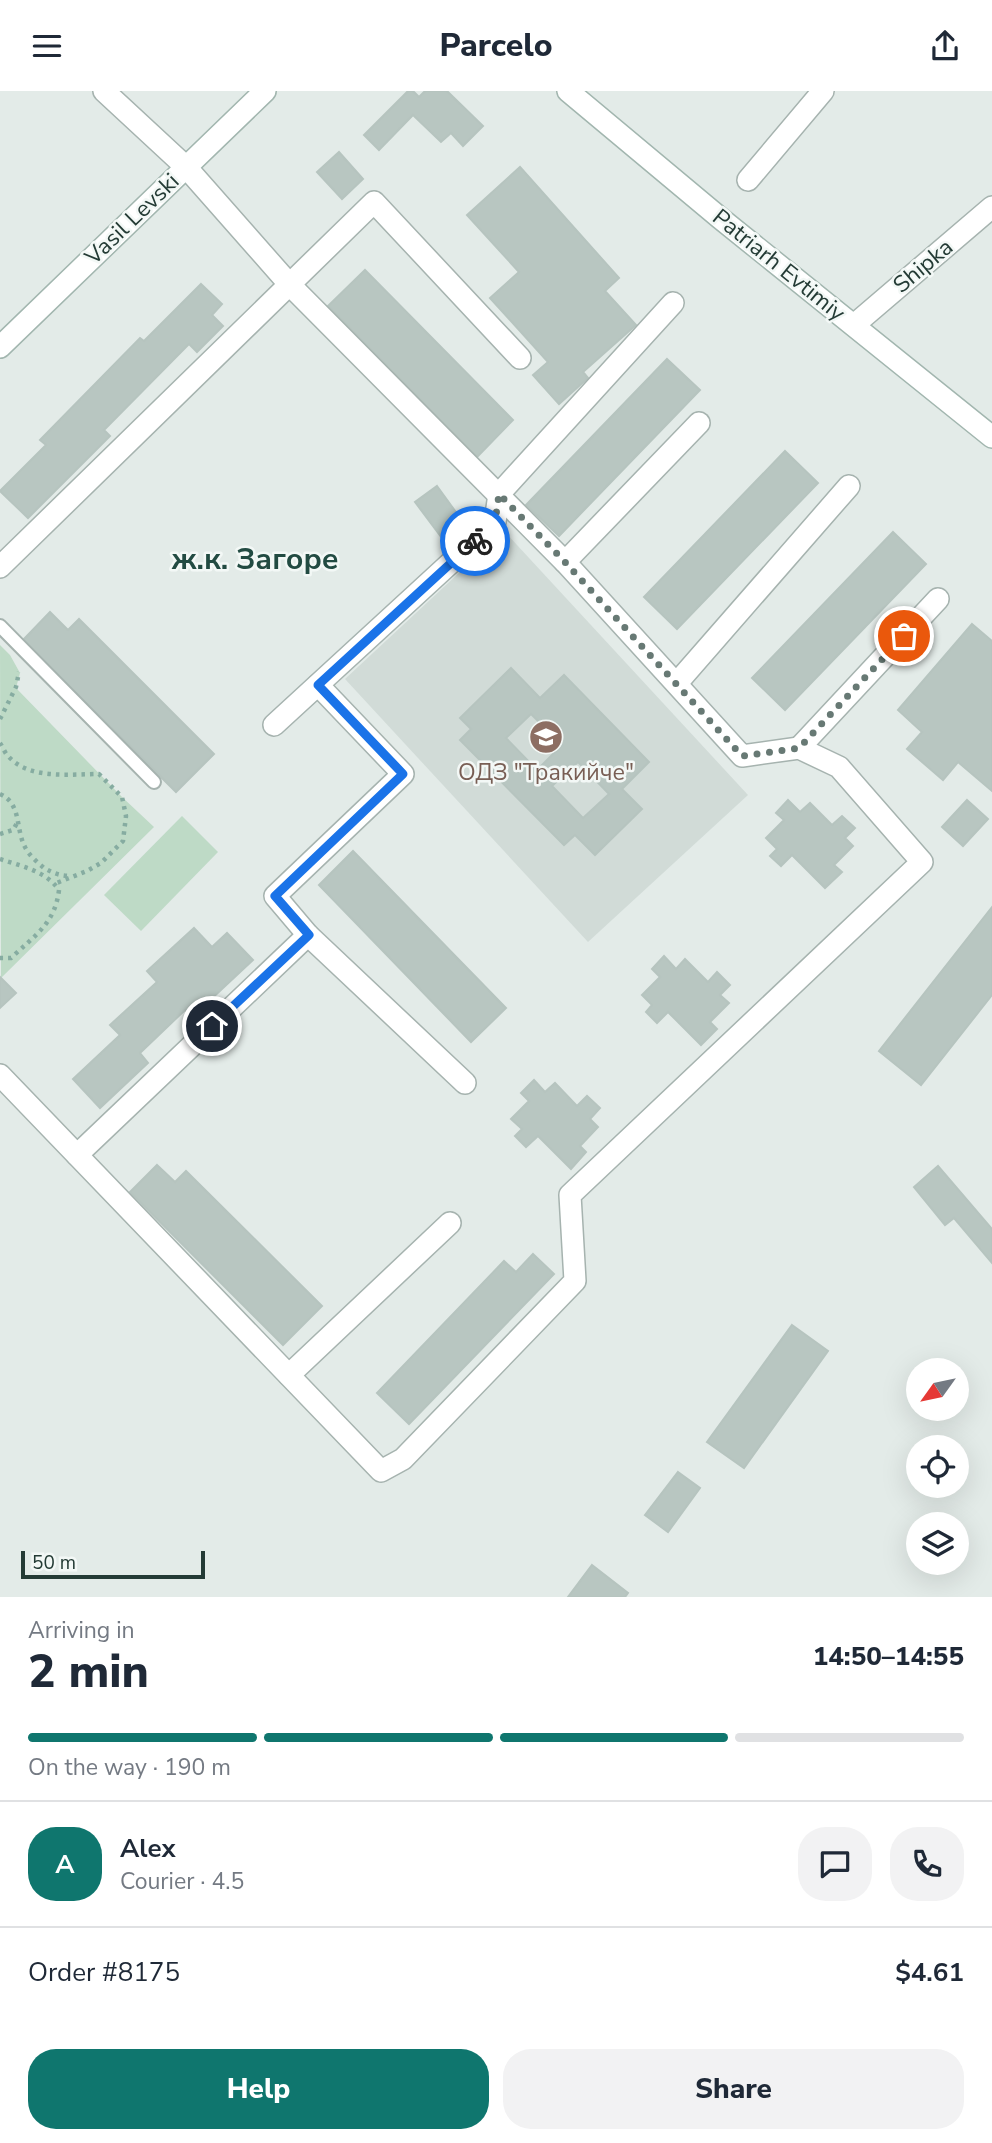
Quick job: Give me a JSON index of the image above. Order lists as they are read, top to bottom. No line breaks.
{"streets":{"street":["Vasil Levski","Patriarh Evtimiy","Shipka"]},"crossings":[["Patriarh Evtimiy","Shipka"]],"districts":["ж.к. Загорe"],"places":{"school or university":["ОДЗ \"Тракийче\""]},"scale_bar":"50 m","north":"bottom left","page":{"header":"Parcelo","scale":"50 m","heading":["2 min","Arriving in","14:50–14:55"],"panel":["Alex","Courier · 4.5","Order #8175","$4.61"],"bar":"On the way · 190 m","round":"A","buttons":["Help","Share"]}}
